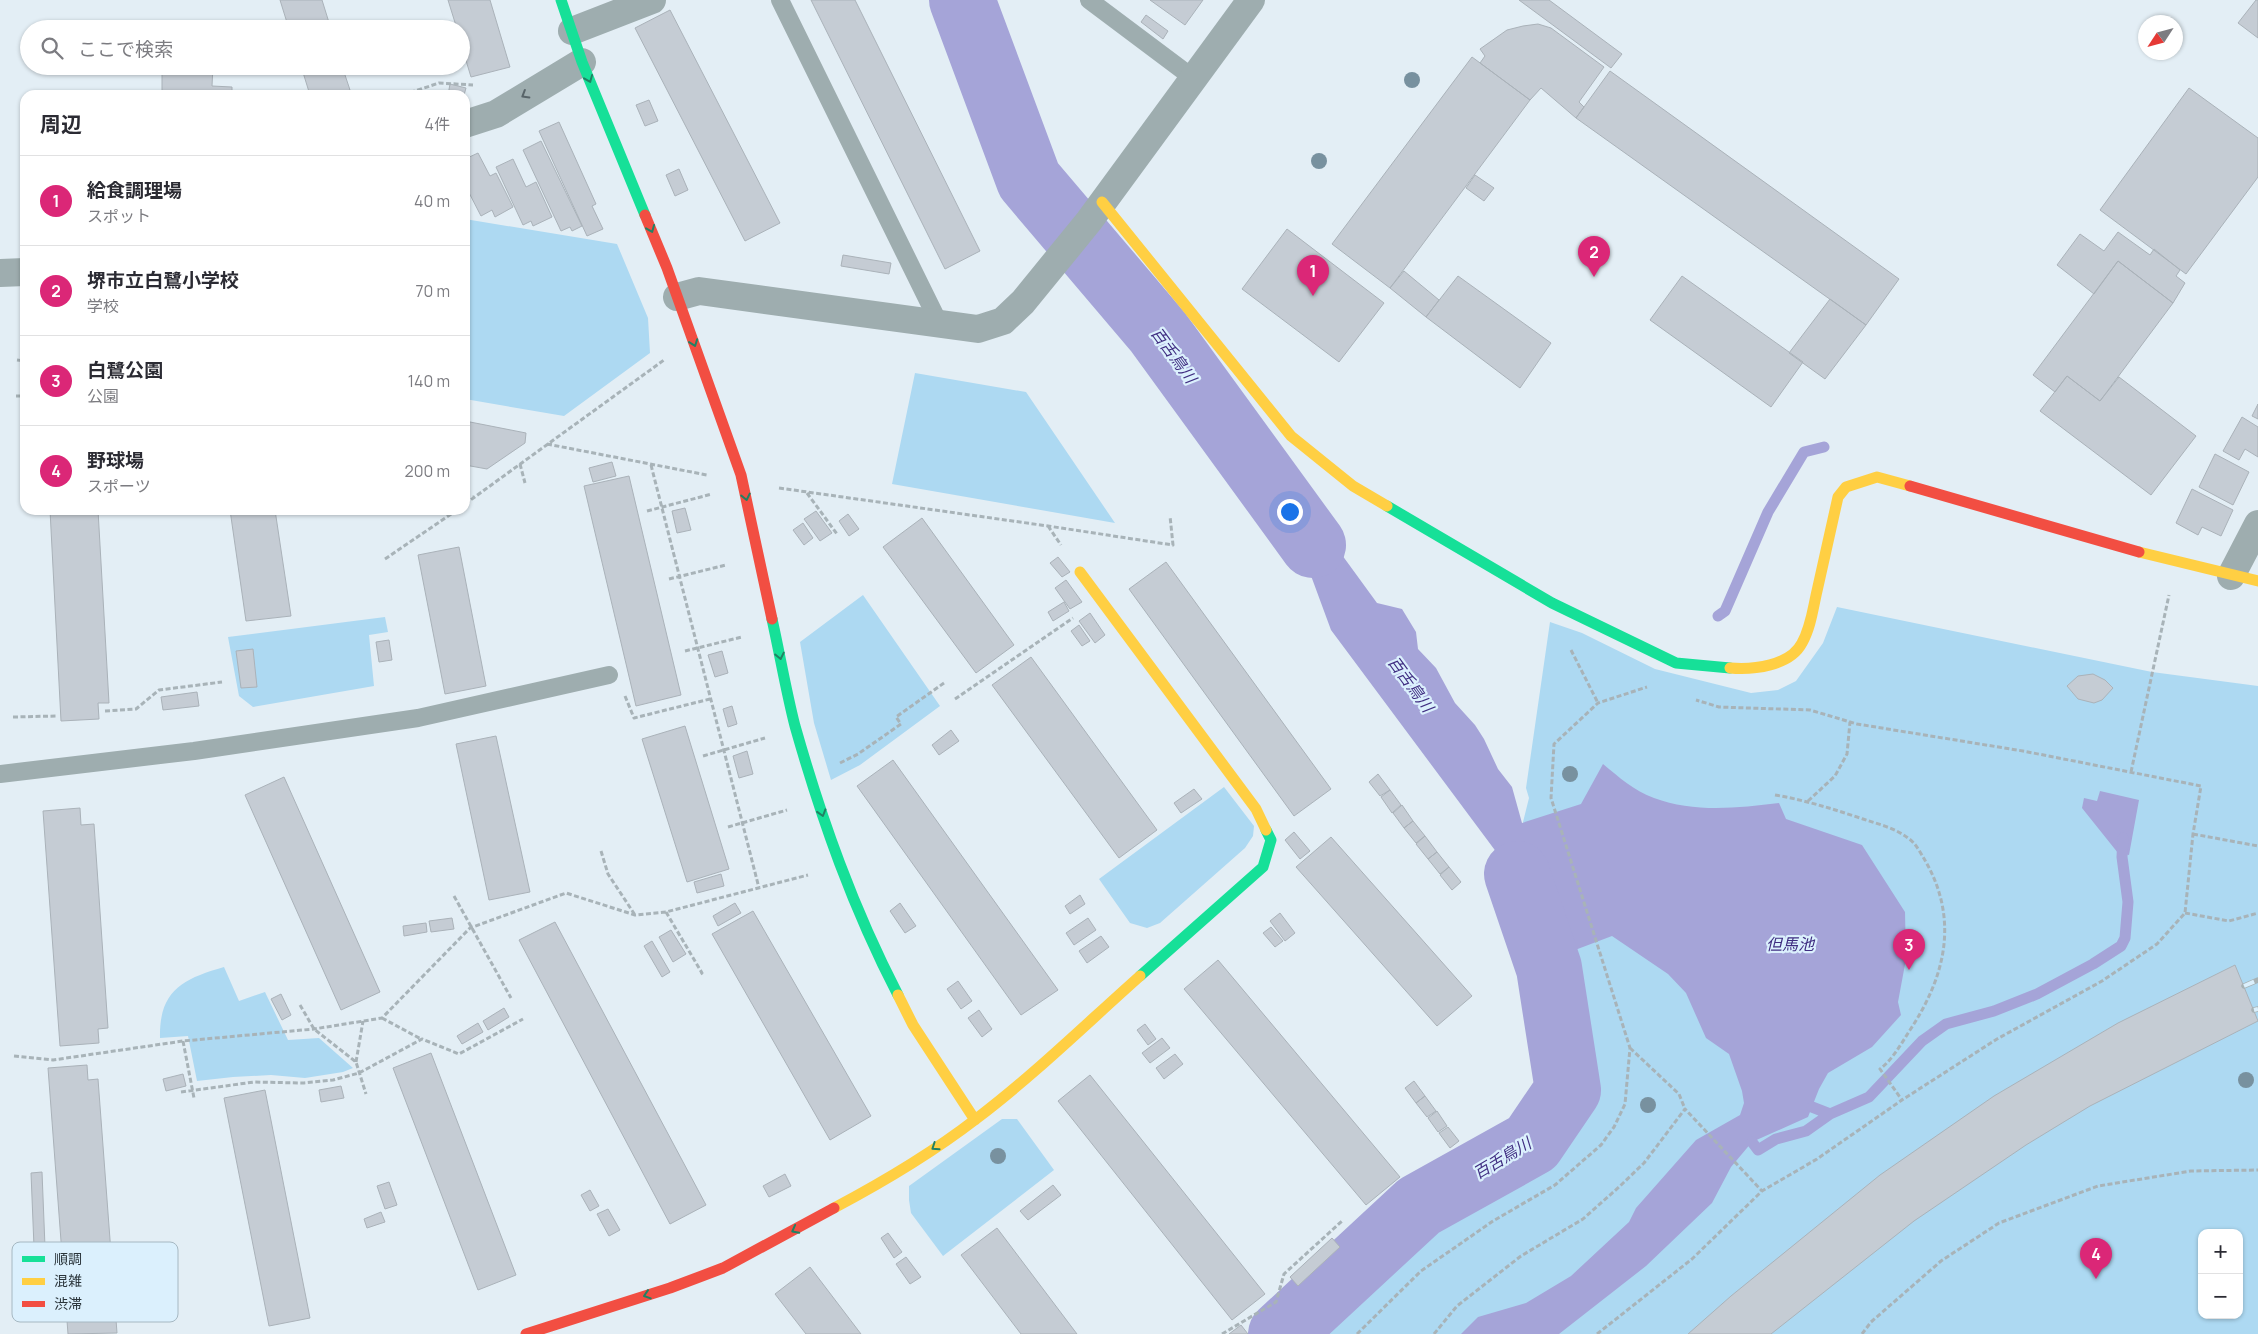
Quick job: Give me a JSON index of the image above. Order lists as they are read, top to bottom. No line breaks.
{"water":["百舌鳥川","但馬池"],"legend":["順調","混雑","渋滞"],"north":"bottom left","page":{"search":"ここで検索","heading":["周辺","4件"],"list":[{"mark":"1","name":"給食調理場","note":"スポット","value":"40 m"},{"mark":"2","name":"堺市立白鷺小学校","note":"学校","value":"70 m"},{"mark":"3","name":"白鷺公園","note":"公園","value":"140 m"},{"mark":"4","name":"野球場","note":"スポーツ","value":"200 m"}],"pins":["2","1","3","4"],"map_buttons":["+","−"]}}
